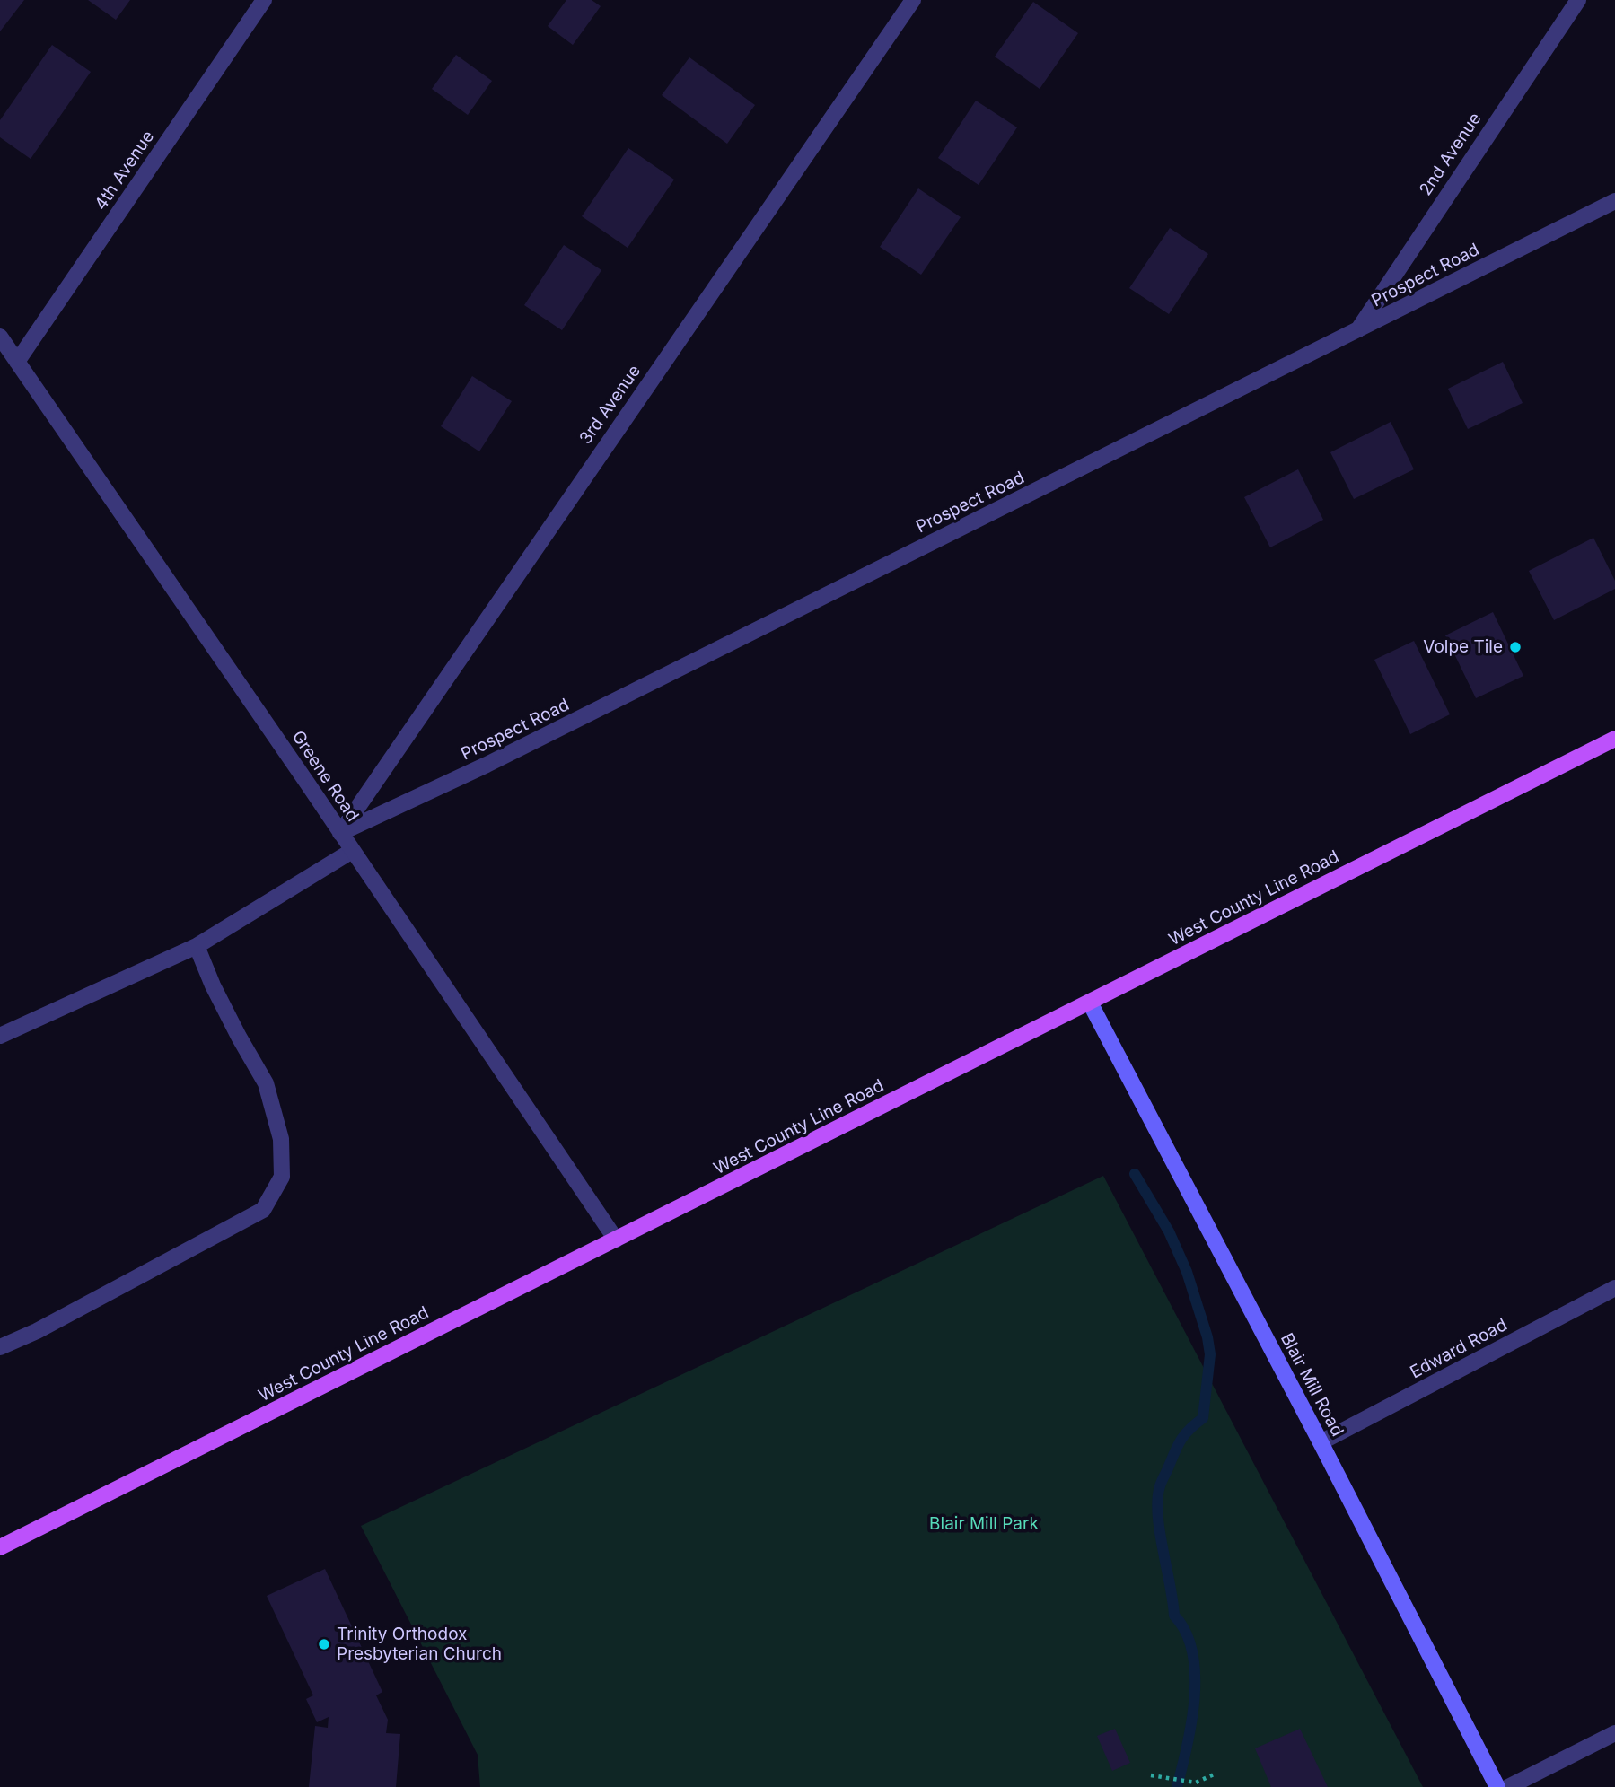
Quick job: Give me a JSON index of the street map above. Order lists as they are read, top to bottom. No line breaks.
{"streets":{"main road":["West County Line Road","Blair Mill Road"],"street":["2nd Avenue","4th Avenue","Prospect Road","3rd Avenue","Greene Road","Edward Road"]},"crossings":[["2nd Avenue","Prospect Road"],["4th Avenue","Greene Road"],["Prospect Road","3rd Avenue"],["Prospect Road","Greene Road"],["3rd Avenue","Greene Road"],["Greene Road","West County Line Road"],["West County Line Road","Blair Mill Road"],["Edward Road","Blair Mill Road"]],"parks":["Blair Mill Park"],"places":["Volpe Tile","Trinity Orthodox Presbyterian Church"]}
